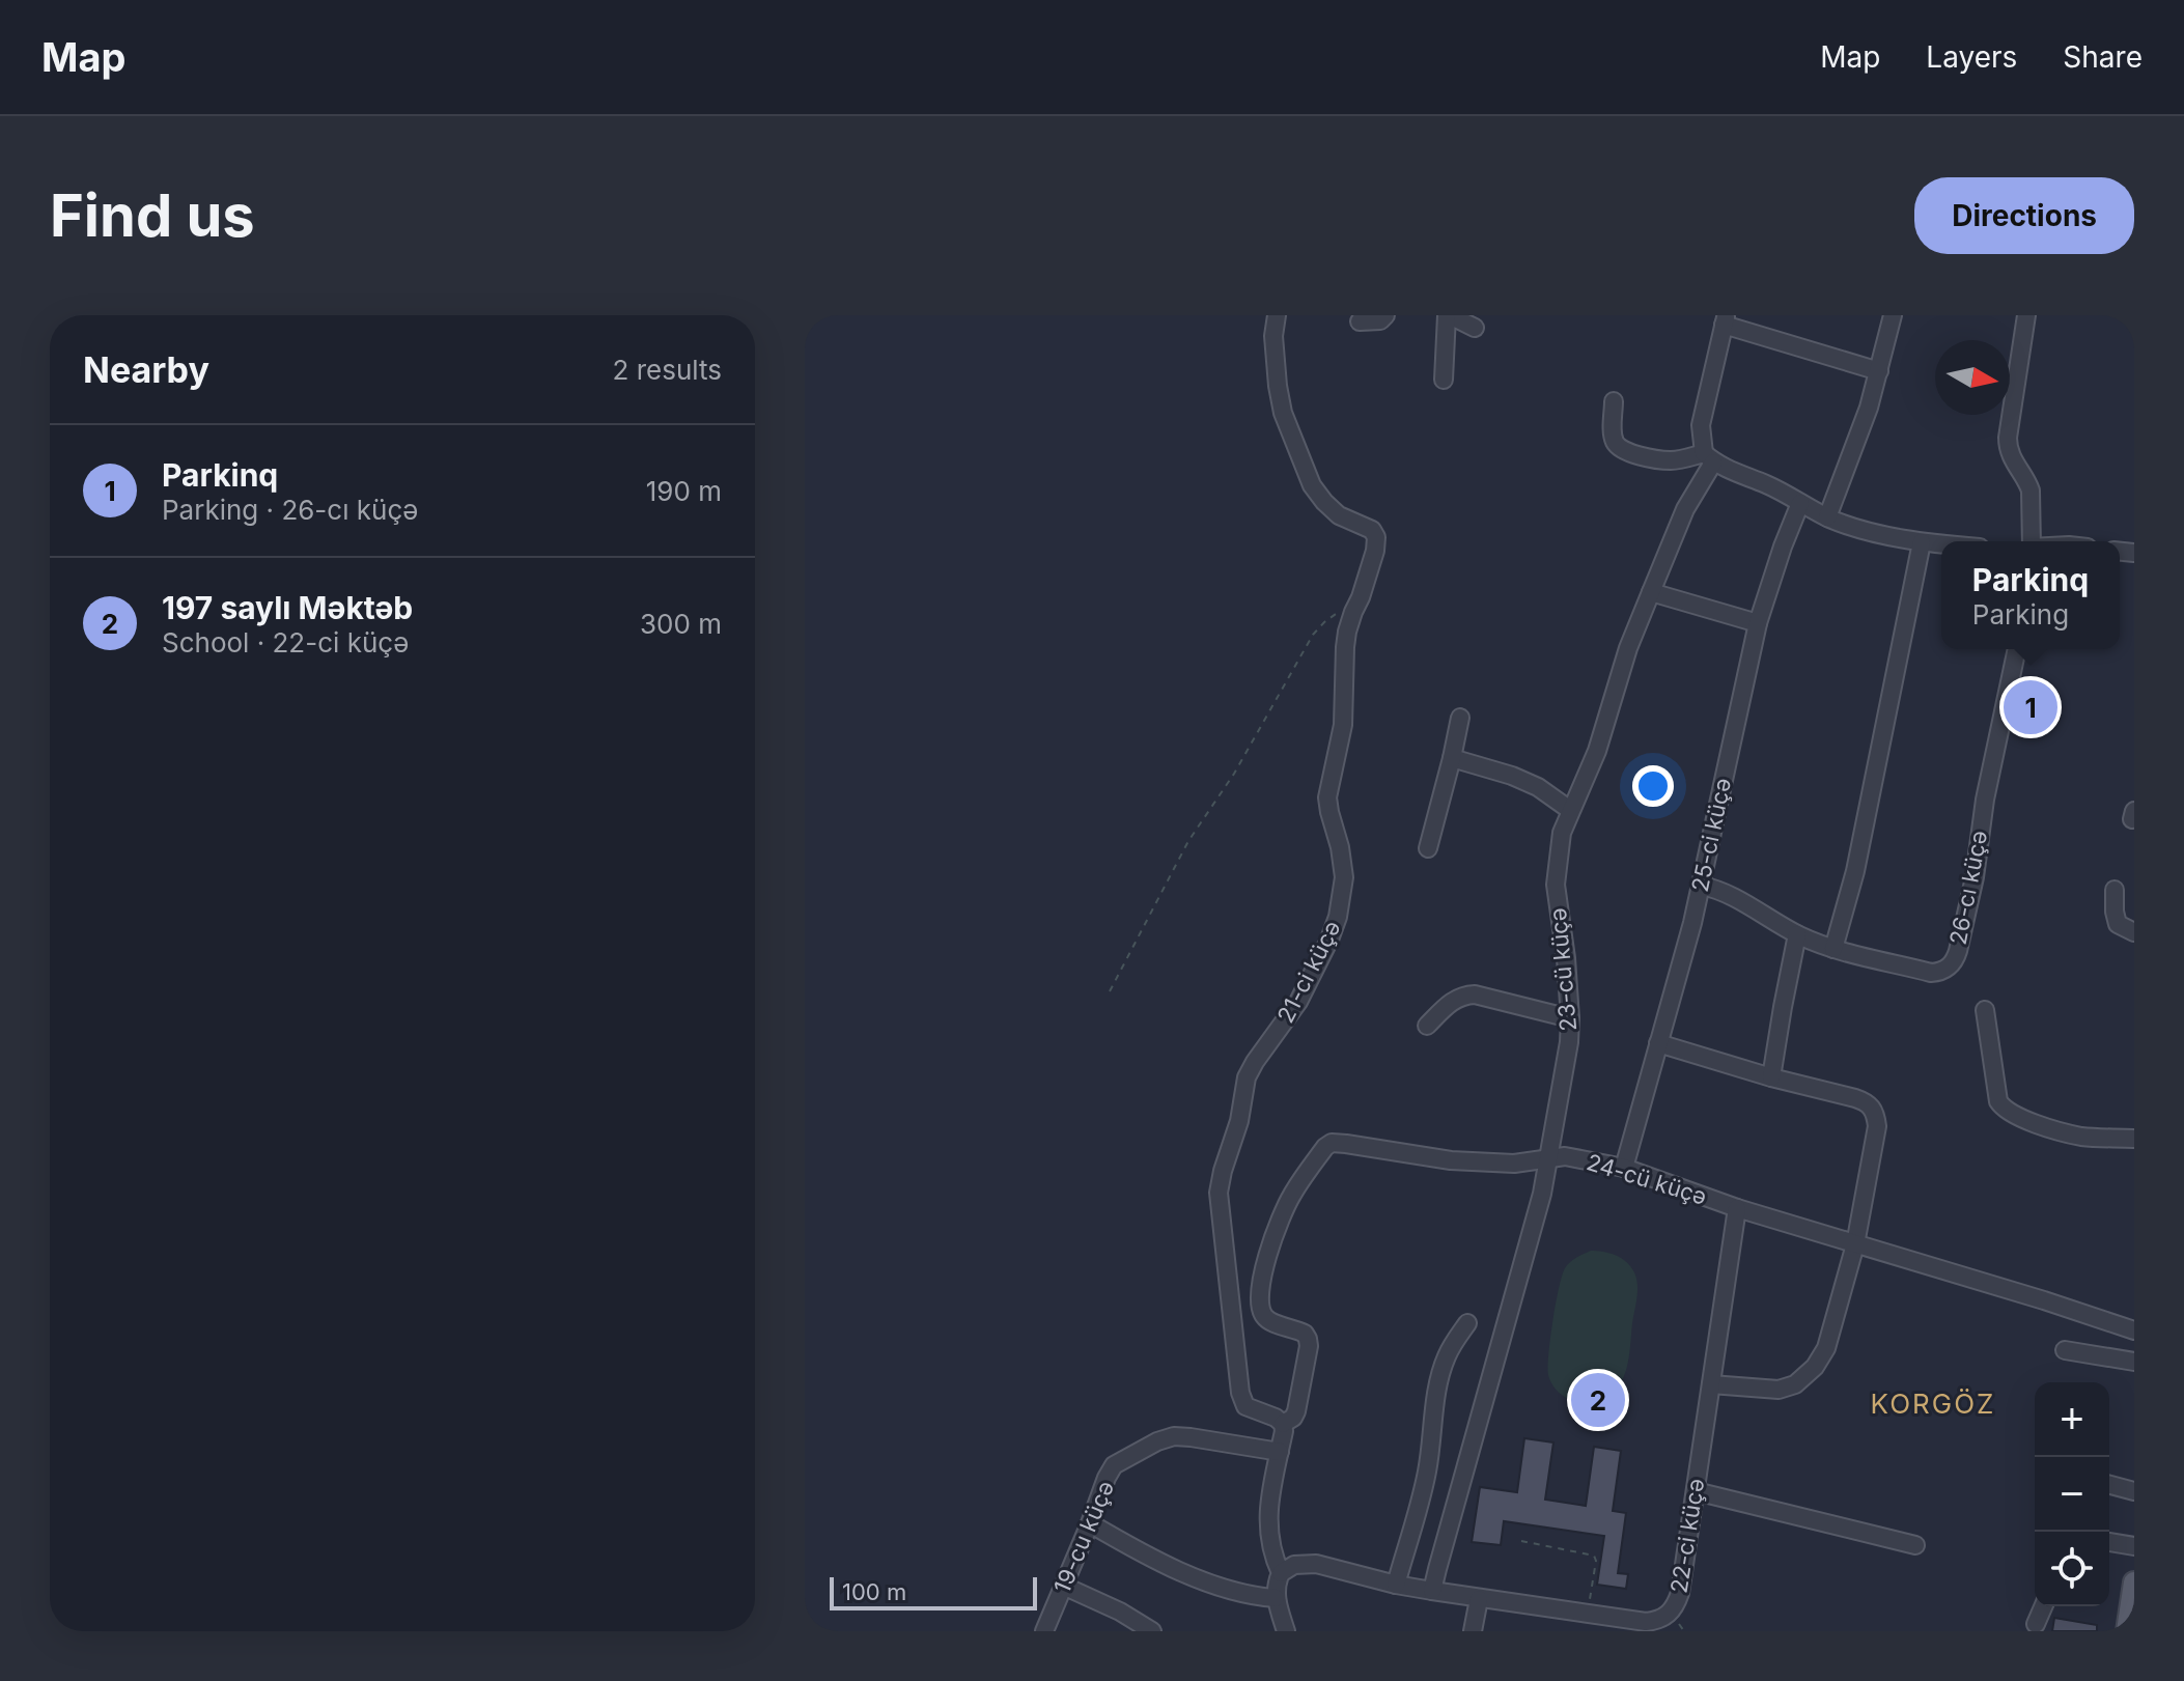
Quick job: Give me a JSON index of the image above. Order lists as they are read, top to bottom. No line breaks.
{"streets":{"street":["25-ci küçə","26-cı küçə","23-cü küçə","21-ci küçə","24-cü küçə","22-ci küçə","19-cu küçə"]},"crossings":[["25-ci küçə","26-cı küçə"],["25-ci küçə","24-cü küçə"],["23-cü küçə","24-cü küçə"],["23-cü küçə","22-ci küçə"],["21-ci küçə","24-cü küçə"],["24-cü küçə","22-ci küçə"]],"districts":["KORGÖZ"],"scale_bar":"100 m","north":"right","page":{"header":"Map","nav":["Map","Layers","Share"],"buttons":"Directions","title":"Find us","heading":["Nearby","2 results"],"list":[{"mark":"1","name":"Parkinq","note":"Parking · 26-cı küçə","value":"190 m"},{"mark":"2","name":"197 saylı Məktəb","note":"School · 22-ci küçə","value":"300 m"}],"popup":["Parkinq","Parking"],"pins":["1","2"],"map_buttons":["+","−"],"scale":"100 m"}}
